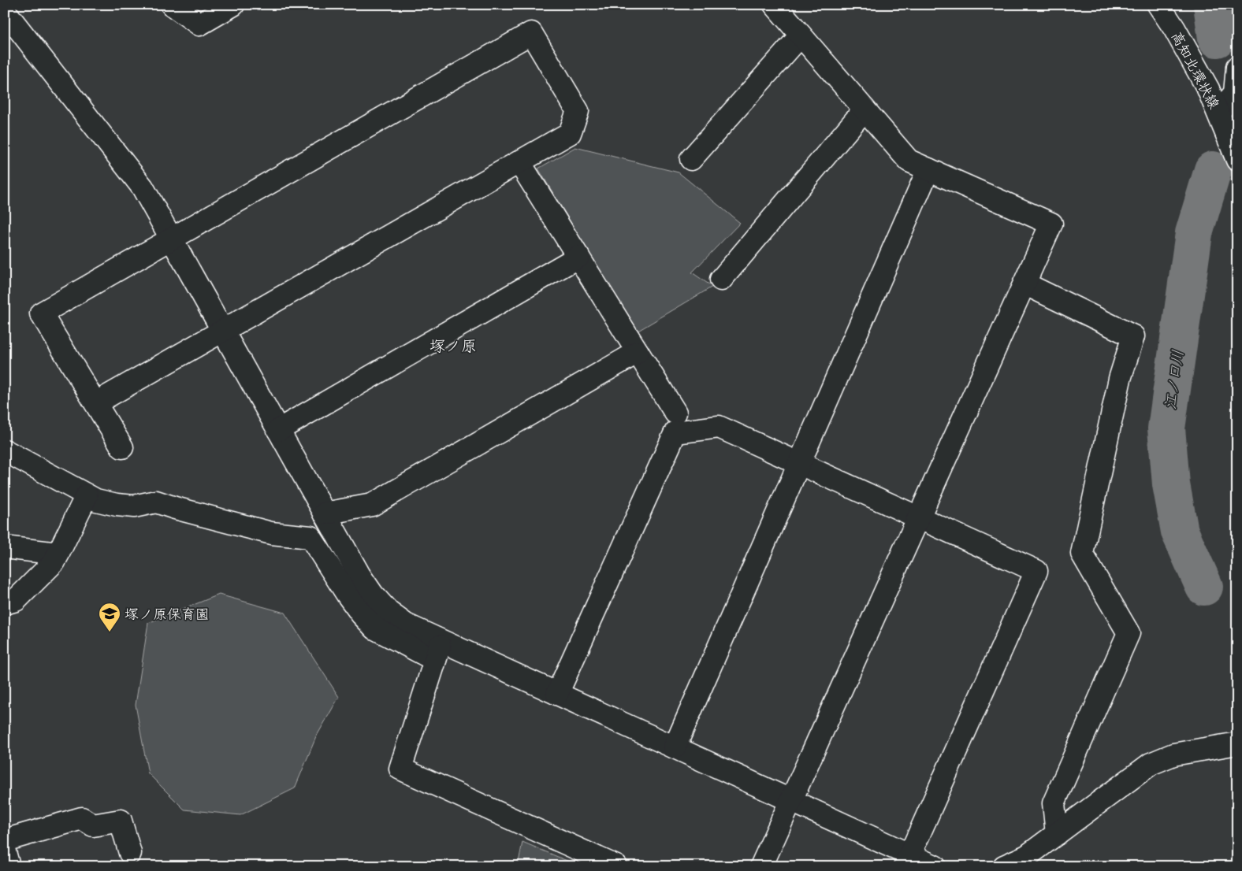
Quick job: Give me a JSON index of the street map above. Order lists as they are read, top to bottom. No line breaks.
{"streets":{"street":["高知北環状線"]},"districts":["塚ノ原"],"water":["江ノ口川"],"places":{"school or university":["塚ノ原保育園"]}}
